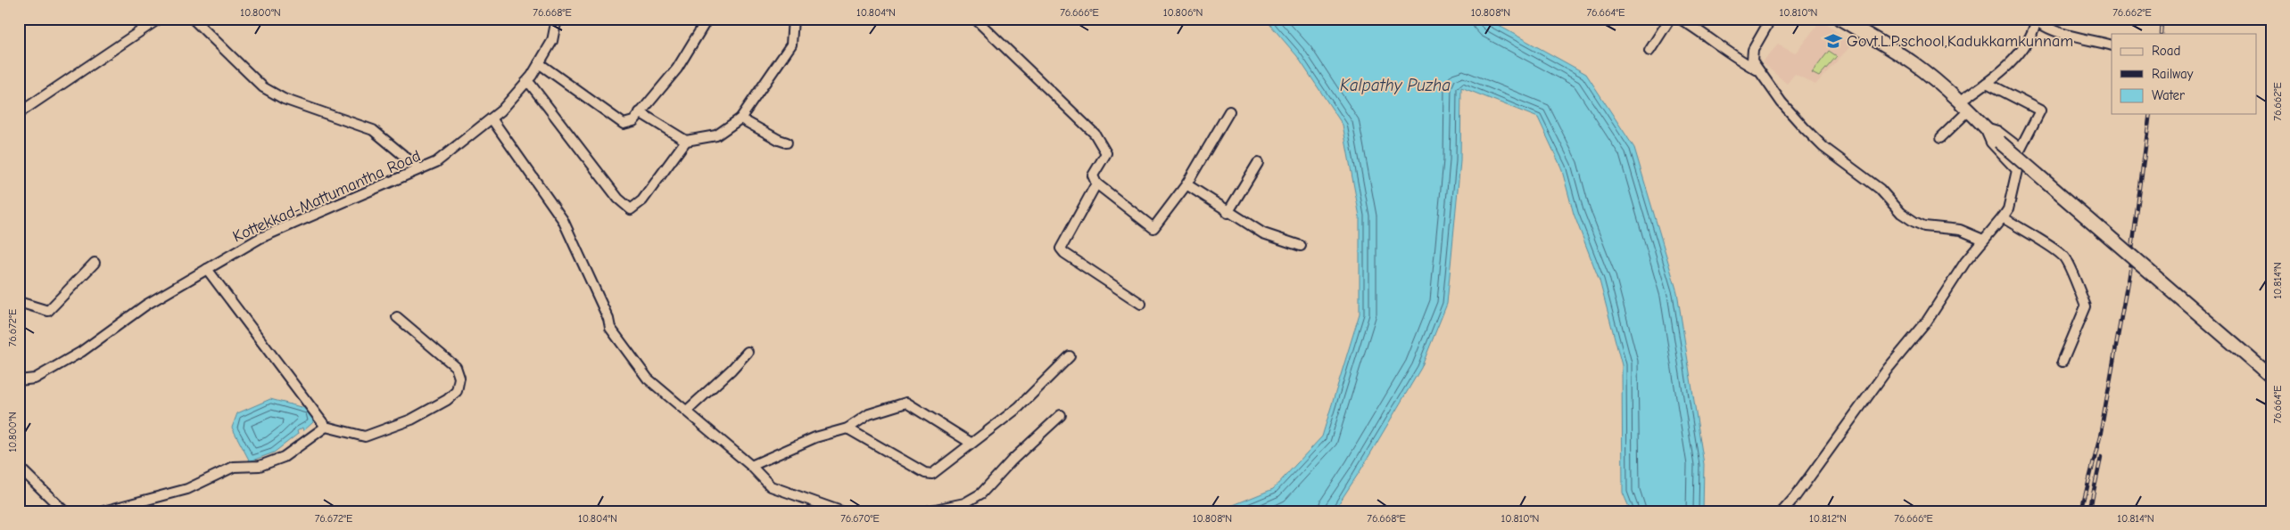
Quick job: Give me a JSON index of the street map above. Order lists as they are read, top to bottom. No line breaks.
{"streets":{"street":["Kottekkad-Mattumantha Road"]},"water":["Kalpathy Puzha"],"places":{"school or university":["Govt.L.P.school,Kadukkamkunnam"]},"legend":["Road","Railway","Water"],"coordinates":["10.800°N","76.668°E","10.804°N","76.666°E","10.806°N","10.808°N","76.664°E","10.810°N","76.662°E","10.814°N","76.672°E","76.670°E","10.812°N"]}
